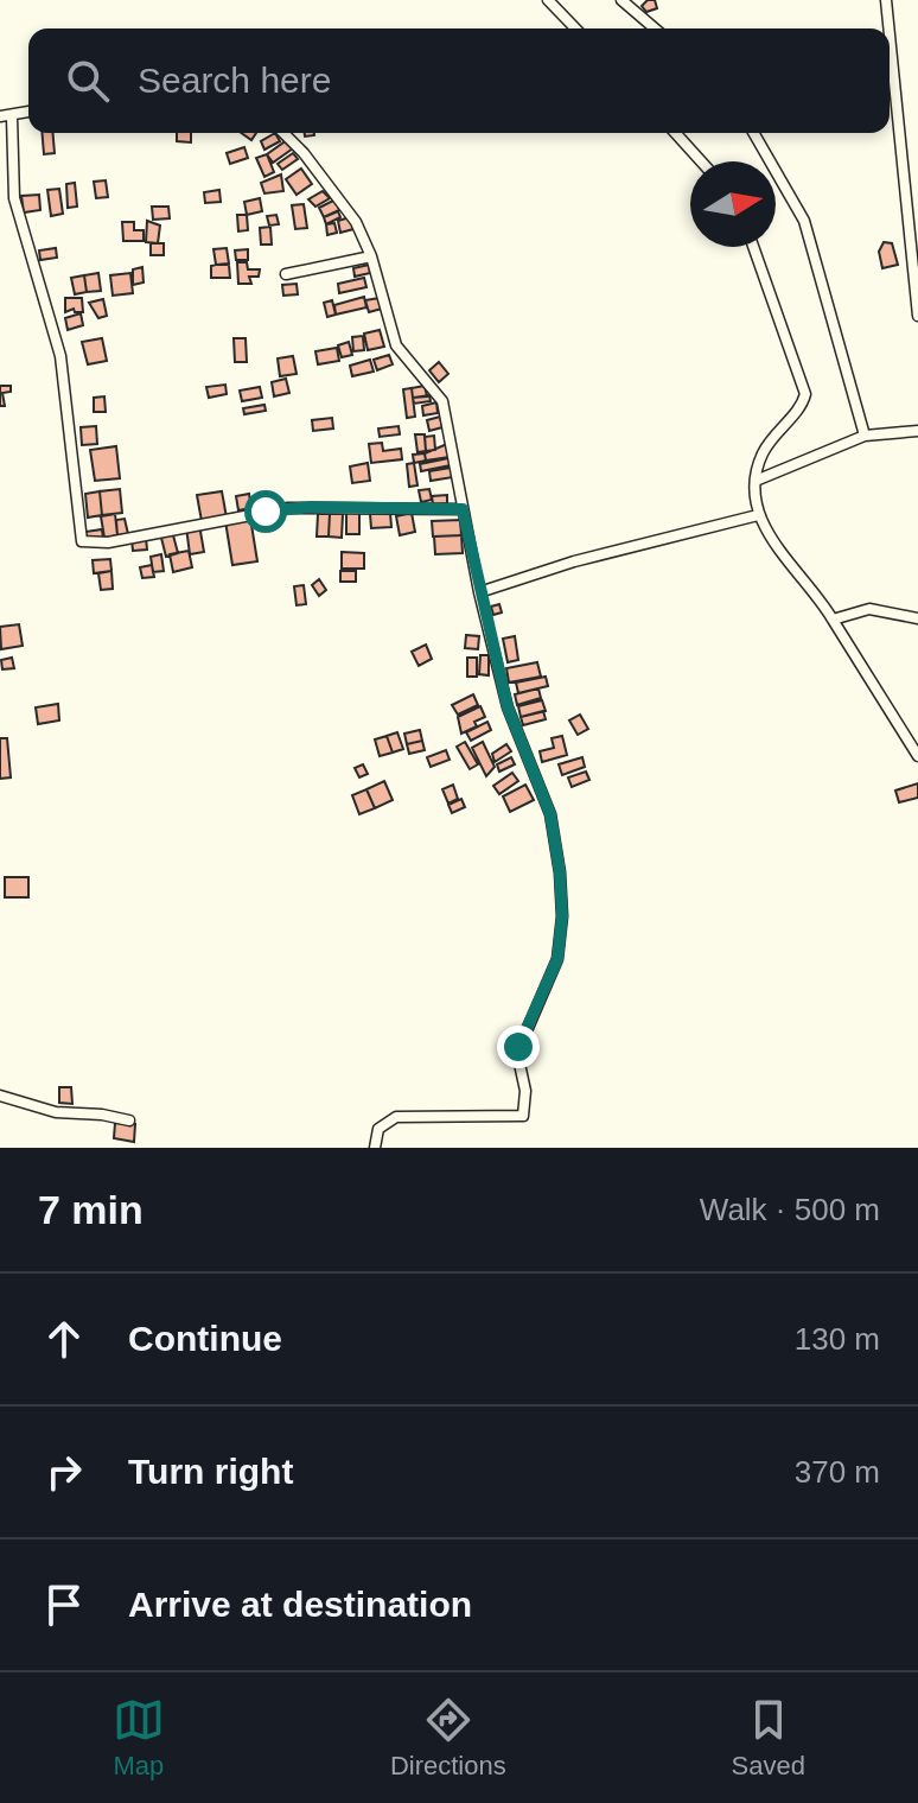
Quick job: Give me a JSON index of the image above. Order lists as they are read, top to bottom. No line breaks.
{"north":"right","page":{"search":"Search here","heading":["7 min","Walk · 500 m"],"list":[["Continue","130 m"],["Turn right","370 m"],"Arrive at destination"],"nav":["Map","Directions","Saved"]}}
